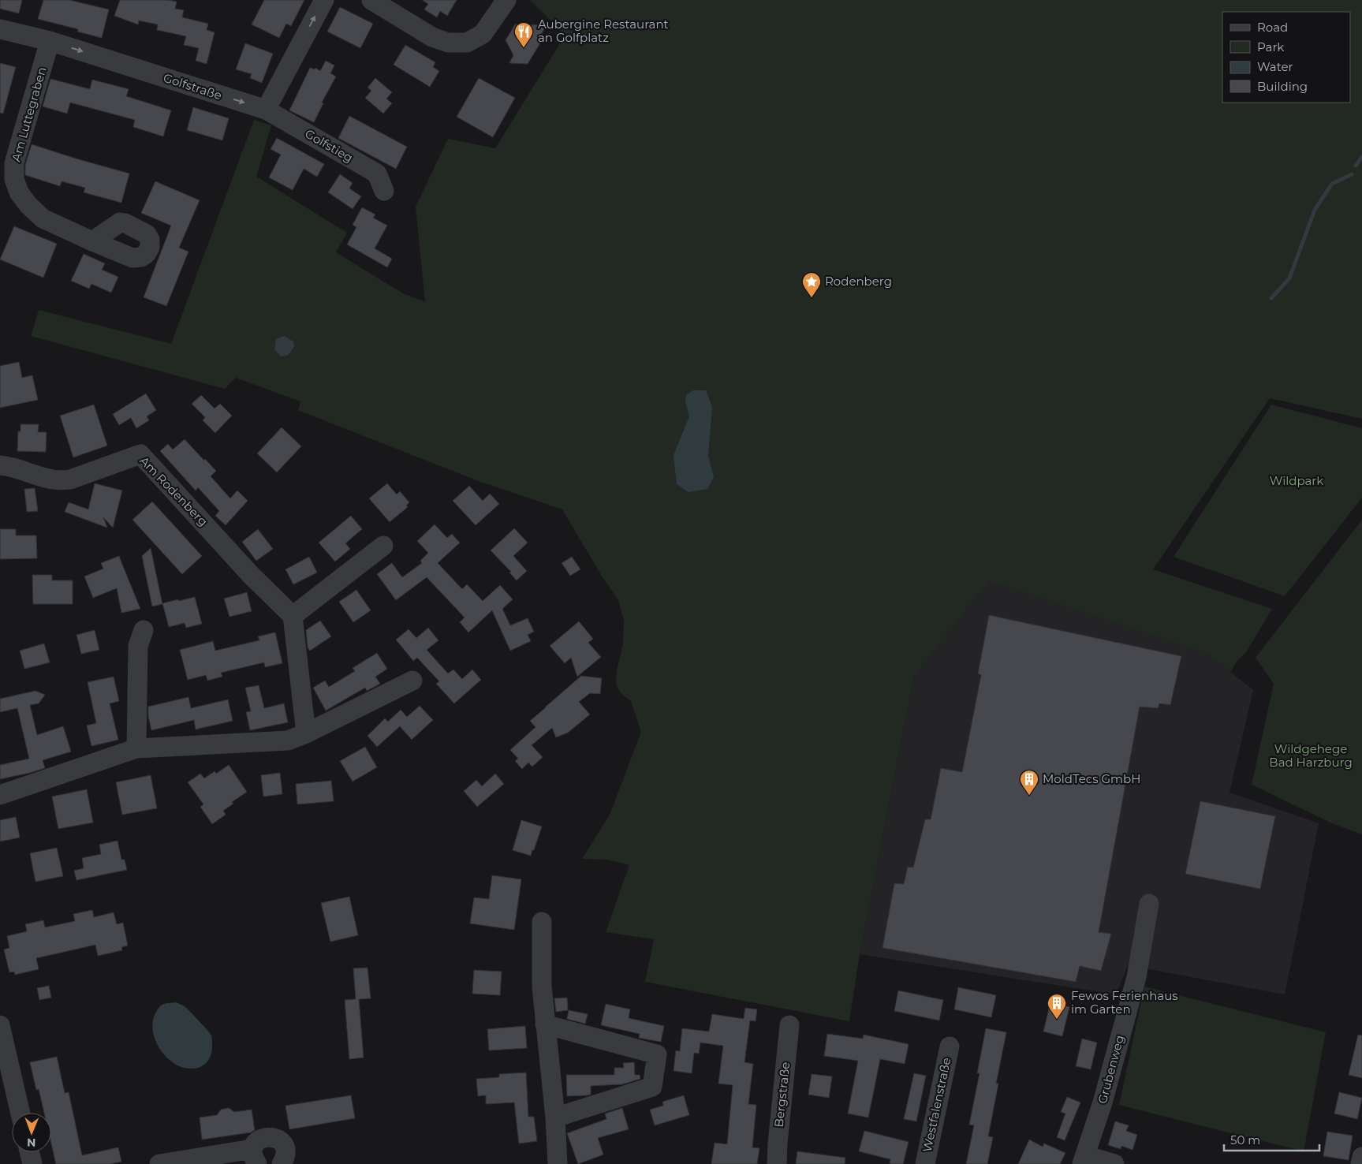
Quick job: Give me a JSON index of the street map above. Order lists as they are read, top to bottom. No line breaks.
{"streets":{"street":["Golfstraße","Am Luttegraben","Golfstieg","Am Rodenberg","Grubenweg","Bergstraße","Westfalenstraße"]},"crossings":[["Golfstraße","Am Luttegraben"],["Golfstraße","Golfstieg"]],"one_way":["Golfstraße"],"parks":["Wildpark","Wildgehege Bad Harzburg"],"places":{"restaurant":["Aubergine Restaurant an Golfplatz"],"place":["Rodenberg"],"building":["MoldTecs GmbH","Fewos Ferienhaus im Garten"]},"legend":["Road","Park","Water","Building"],"scale_bar":"50 m","north":"bottom"}
